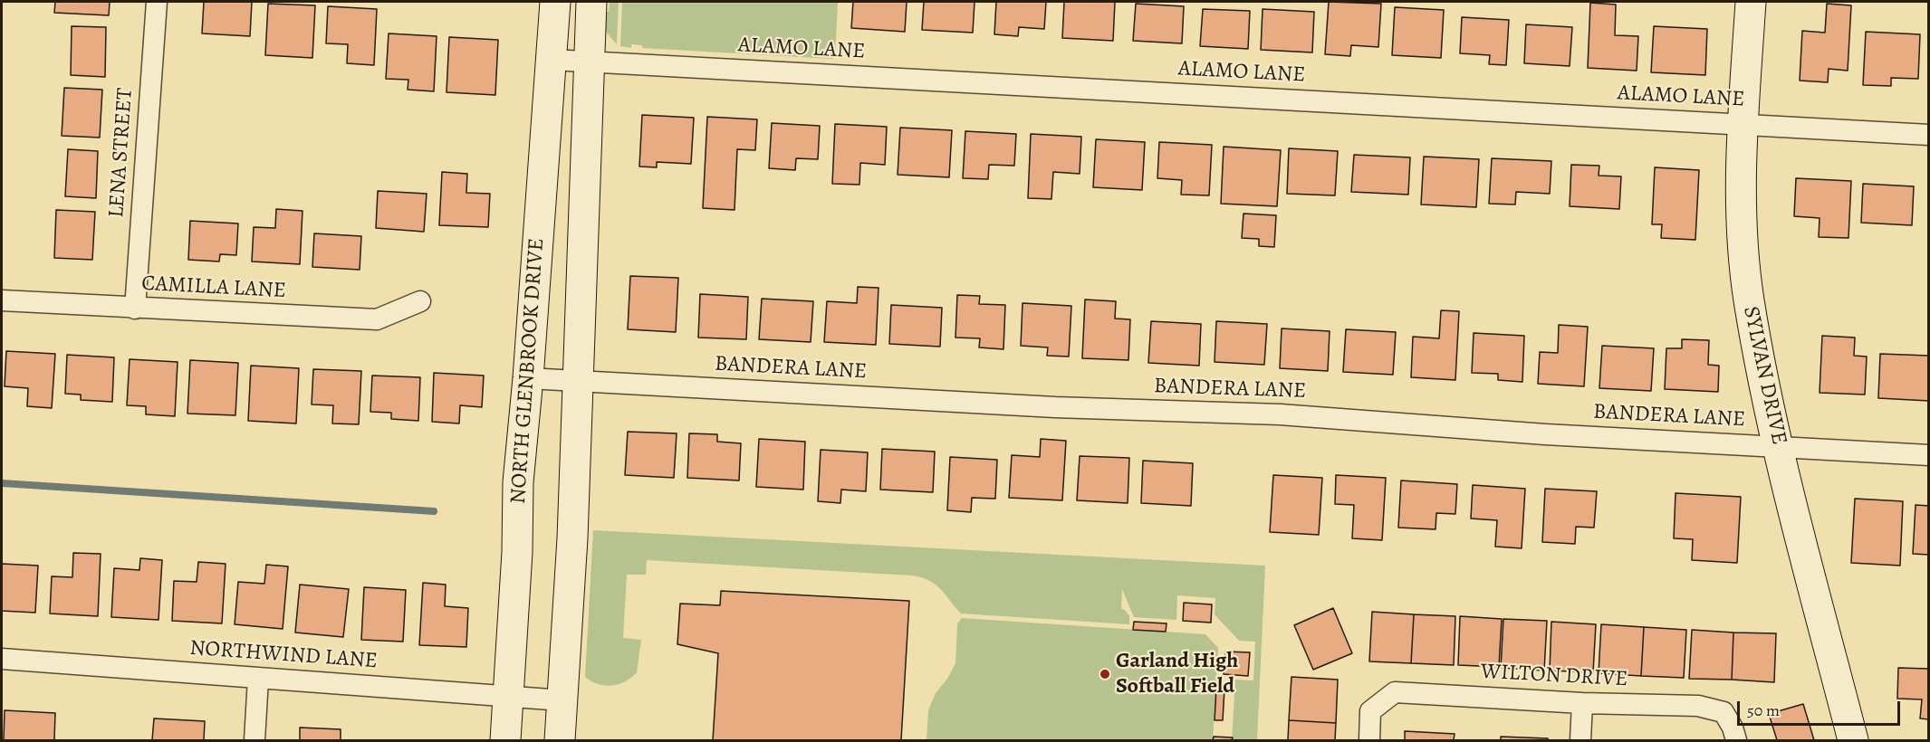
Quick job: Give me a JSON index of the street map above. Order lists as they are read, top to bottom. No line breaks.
{"streets":{"main road":["NORTH GLENBROOK DRIVE","SYLVAN DRIVE"],"street":["ALAMO LANE","LENA STREET","CAMILLA LANE","BANDERA LANE","NORTHWIND LANE","WILTON DRIVE"]},"crossings":[["ALAMO LANE","NORTH GLENBROOK DRIVE"],["ALAMO LANE","SYLVAN DRIVE"],["LENA STREET","CAMILLA LANE"],["BANDERA LANE","NORTH GLENBROOK DRIVE"],["BANDERA LANE","SYLVAN DRIVE"],["NORTH GLENBROOK DRIVE","NORTHWIND LANE"]],"places":["Garland High Softball Field"],"scale_bar":"50 m"}
